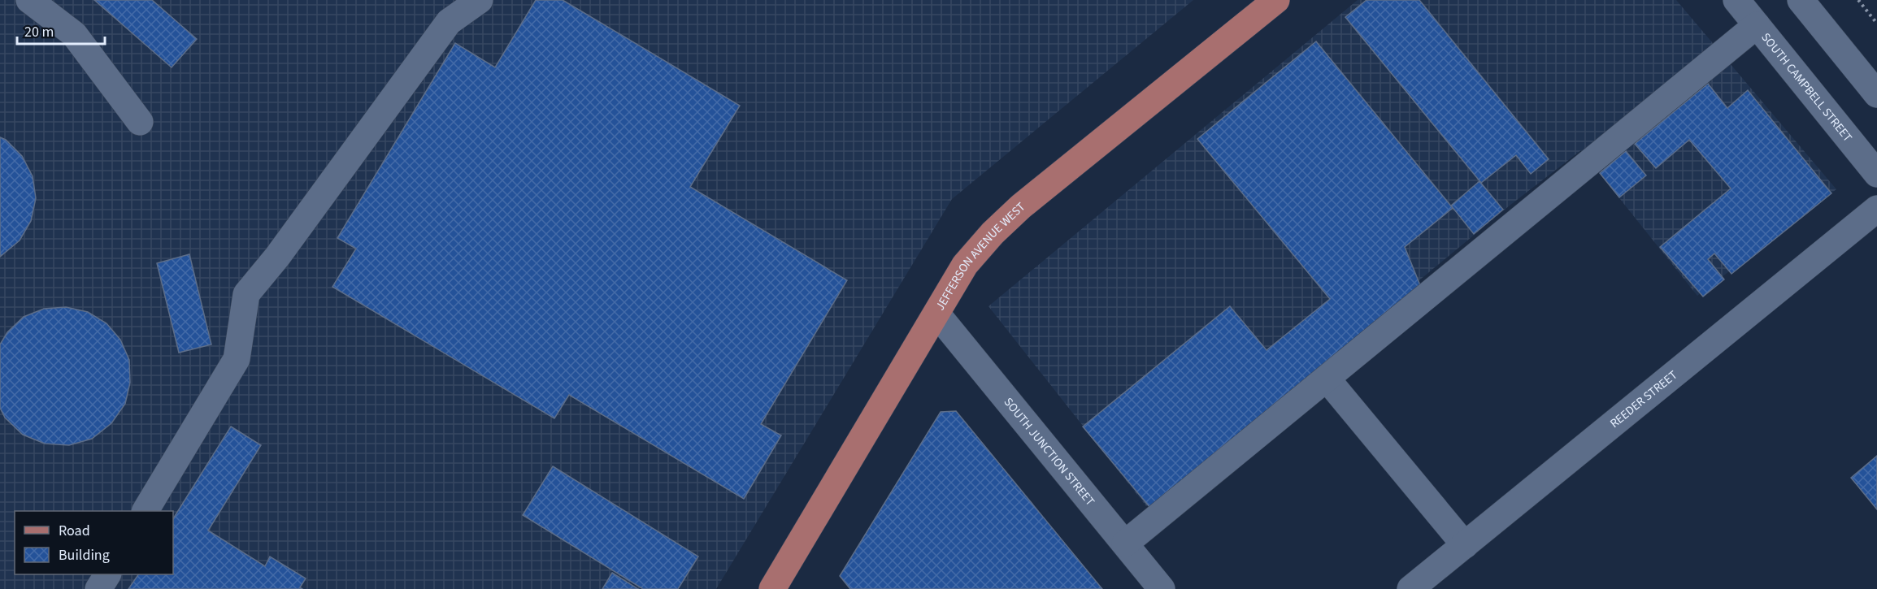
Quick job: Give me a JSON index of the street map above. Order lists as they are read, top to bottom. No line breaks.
{"streets":{"main road":["JEFFERSON AVENUE WEST"],"street":["SOUTH CAMPBELL STREET","REEDER STREET","SOUTH JUNCTION STREET"]},"crossings":[["JEFFERSON AVENUE WEST","SOUTH JUNCTION STREET"]],"legend":["Road","Building"],"scale_bar":"20 m"}
